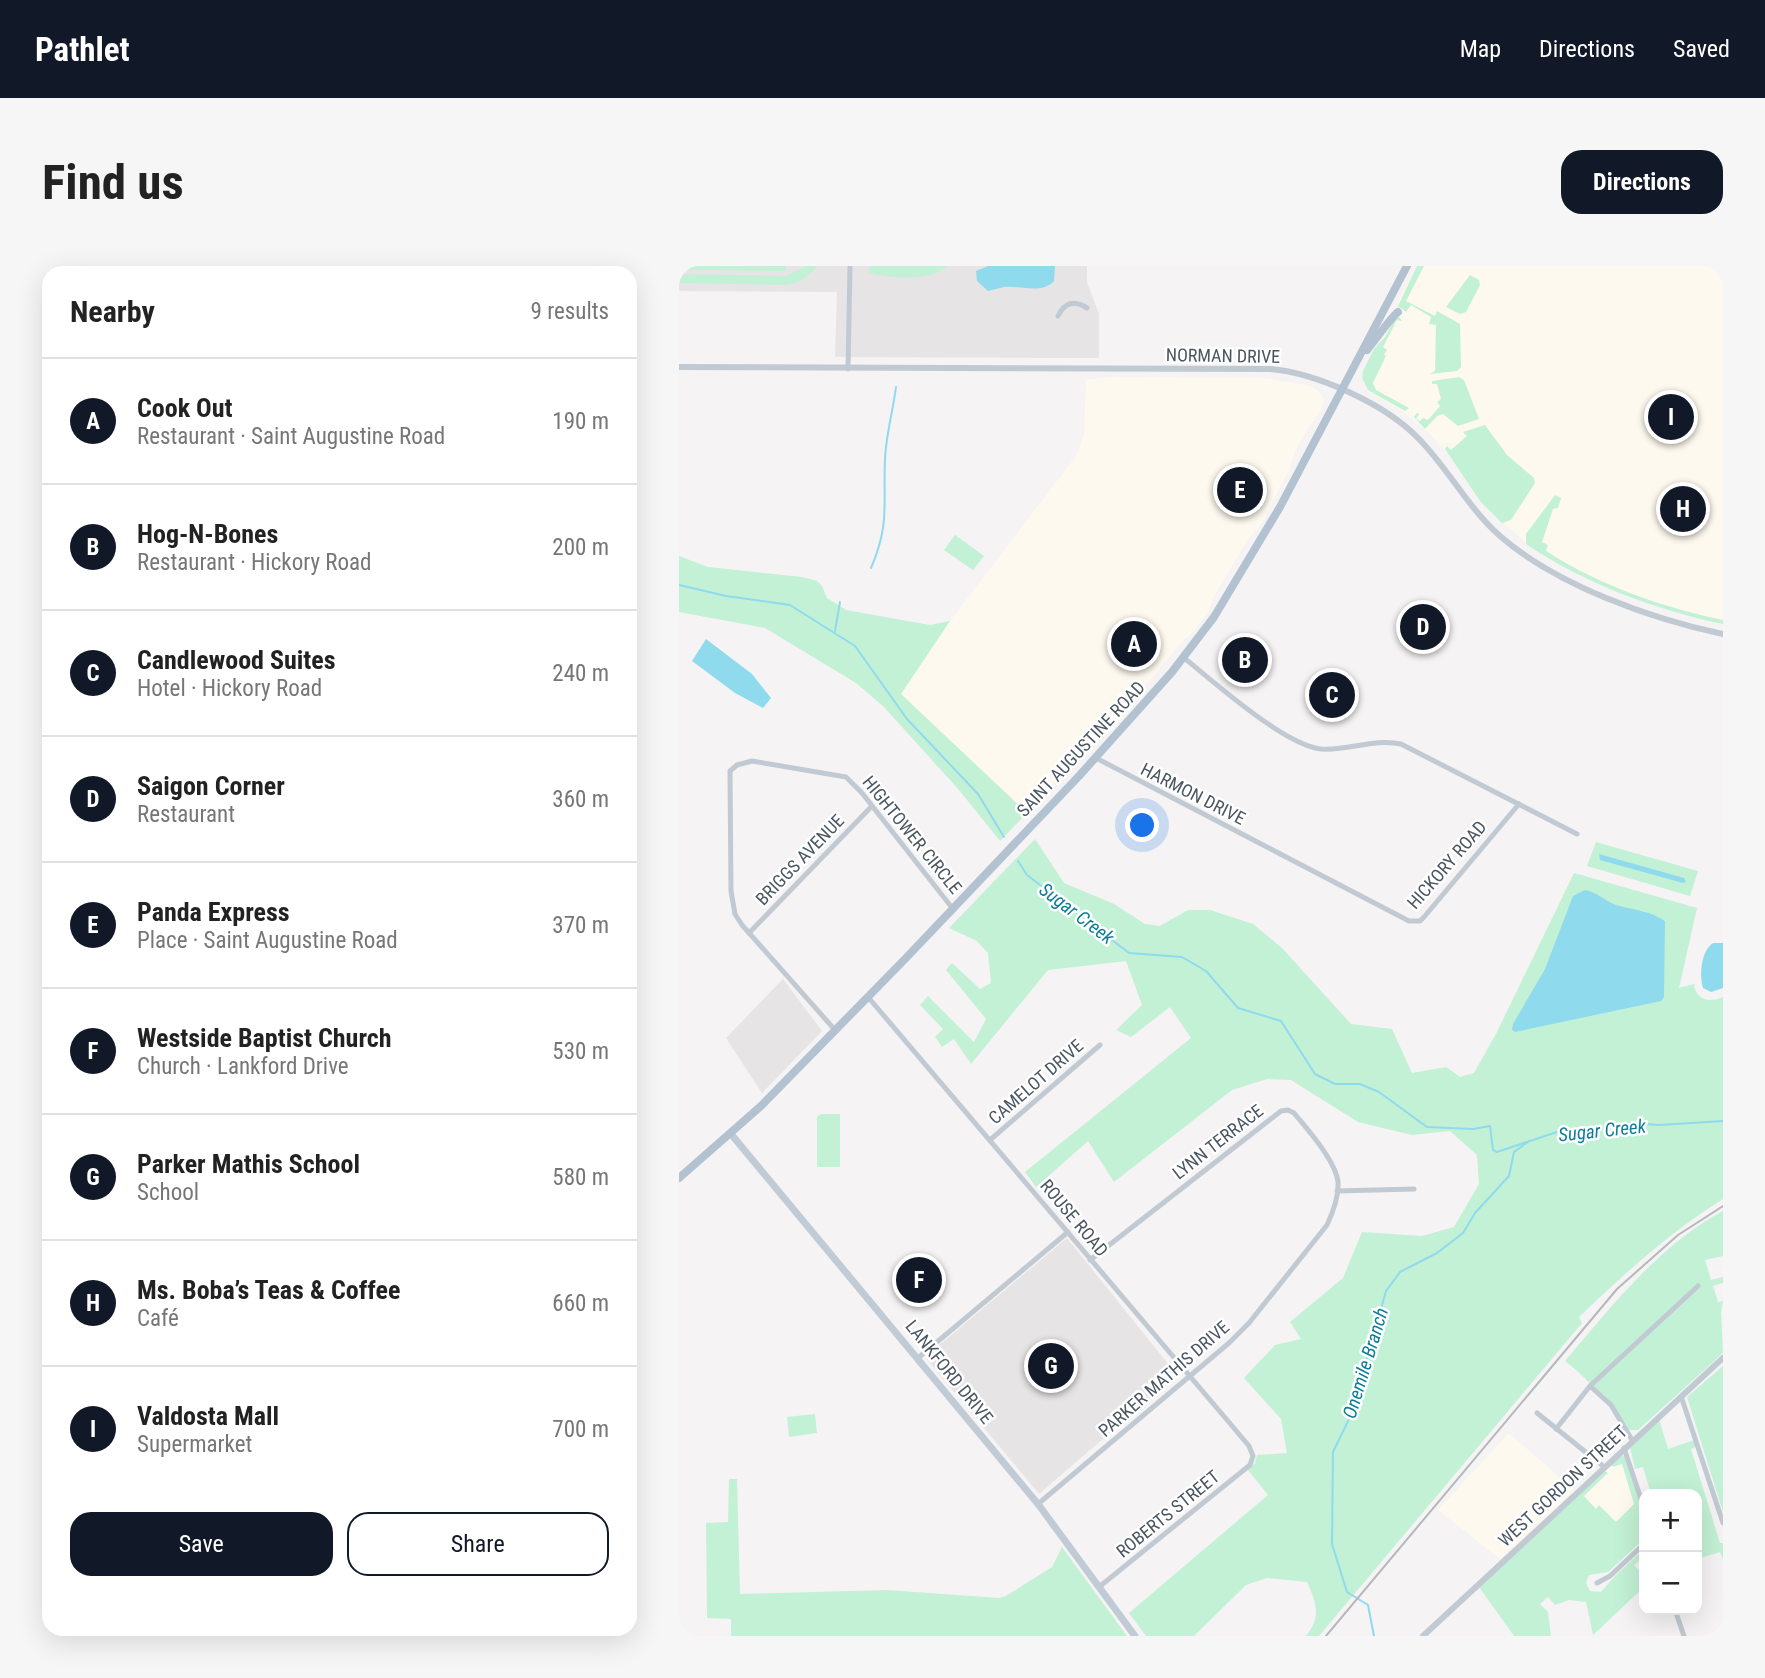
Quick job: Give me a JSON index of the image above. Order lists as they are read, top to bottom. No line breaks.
{"streets":{"main road":["SAINT AUGUSTINE ROAD","LANKFORD DRIVE"],"street":["NORMAN DRIVE","HARMON DRIVE","HIGHTOWER CIRCLE","BRIGGS AVENUE","HICKORY ROAD","CAMELOT DRIVE","LYNN TERRACE","ROUSE ROAD","PARKER MATHIS DRIVE","WEST GORDON STREET","ROBERTS STREET"]},"crossings":[["NORMAN DRIVE","SAINT AUGUSTINE ROAD"],["SAINT AUGUSTINE ROAD","HARMON DRIVE"],["SAINT AUGUSTINE ROAD","HIGHTOWER CIRCLE"],["SAINT AUGUSTINE ROAD","ROUSE ROAD"],["SAINT AUGUSTINE ROAD","LANKFORD DRIVE"],["HARMON DRIVE","HICKORY ROAD"],["HIGHTOWER CIRCLE","BRIGGS AVENUE"],["CAMELOT DRIVE","ROUSE ROAD"],["LYNN TERRACE","ROUSE ROAD"],["LYNN TERRACE","PARKER MATHIS DRIVE"],["ROUSE ROAD","PARKER MATHIS DRIVE"],["ROUSE ROAD","ROBERTS STREET"],["LANKFORD DRIVE","PARKER MATHIS DRIVE"],["LANKFORD DRIVE","ROBERTS STREET"]],"water":["Sugar Creek","Onemile Branch"],"page":{"header":"Pathlet","nav":["Map","Directions","Saved"],"buttons":["Directions",["Save","Share"]],"title":"Find us","heading":["Nearby","9 results"],"list":[{"mark":"A","name":"Cook Out","note":"Restaurant · Saint Augustine Road","value":"190 m"},{"mark":"B","name":"Hog-N-Bones","note":"Restaurant · Hickory Road","value":"200 m"},{"mark":"C","name":"Candlewood Suites","note":"Hotel · Hickory Road","value":"240 m"},{"mark":"D","name":"Saigon Corner","note":"Restaurant","value":"360 m"},{"mark":"E","name":"Panda Express","note":"Place · Saint Augustine Road","value":"370 m"},{"mark":"F","name":"Westside Baptist Church","note":"Church · Lankford Drive","value":"530 m"},{"mark":"G","name":"Parker Mathis School","note":"School","value":"580 m"},{"mark":"H","name":"Ms. Boba’s Teas & Coffee","note":"Café","value":"660 m"},{"mark":"I","name":"Valdosta Mall","note":"Supermarket","value":"700 m"}],"pins":["I","E","H","D","A","B","C","F","G"],"map_buttons":["+","−"]}}
